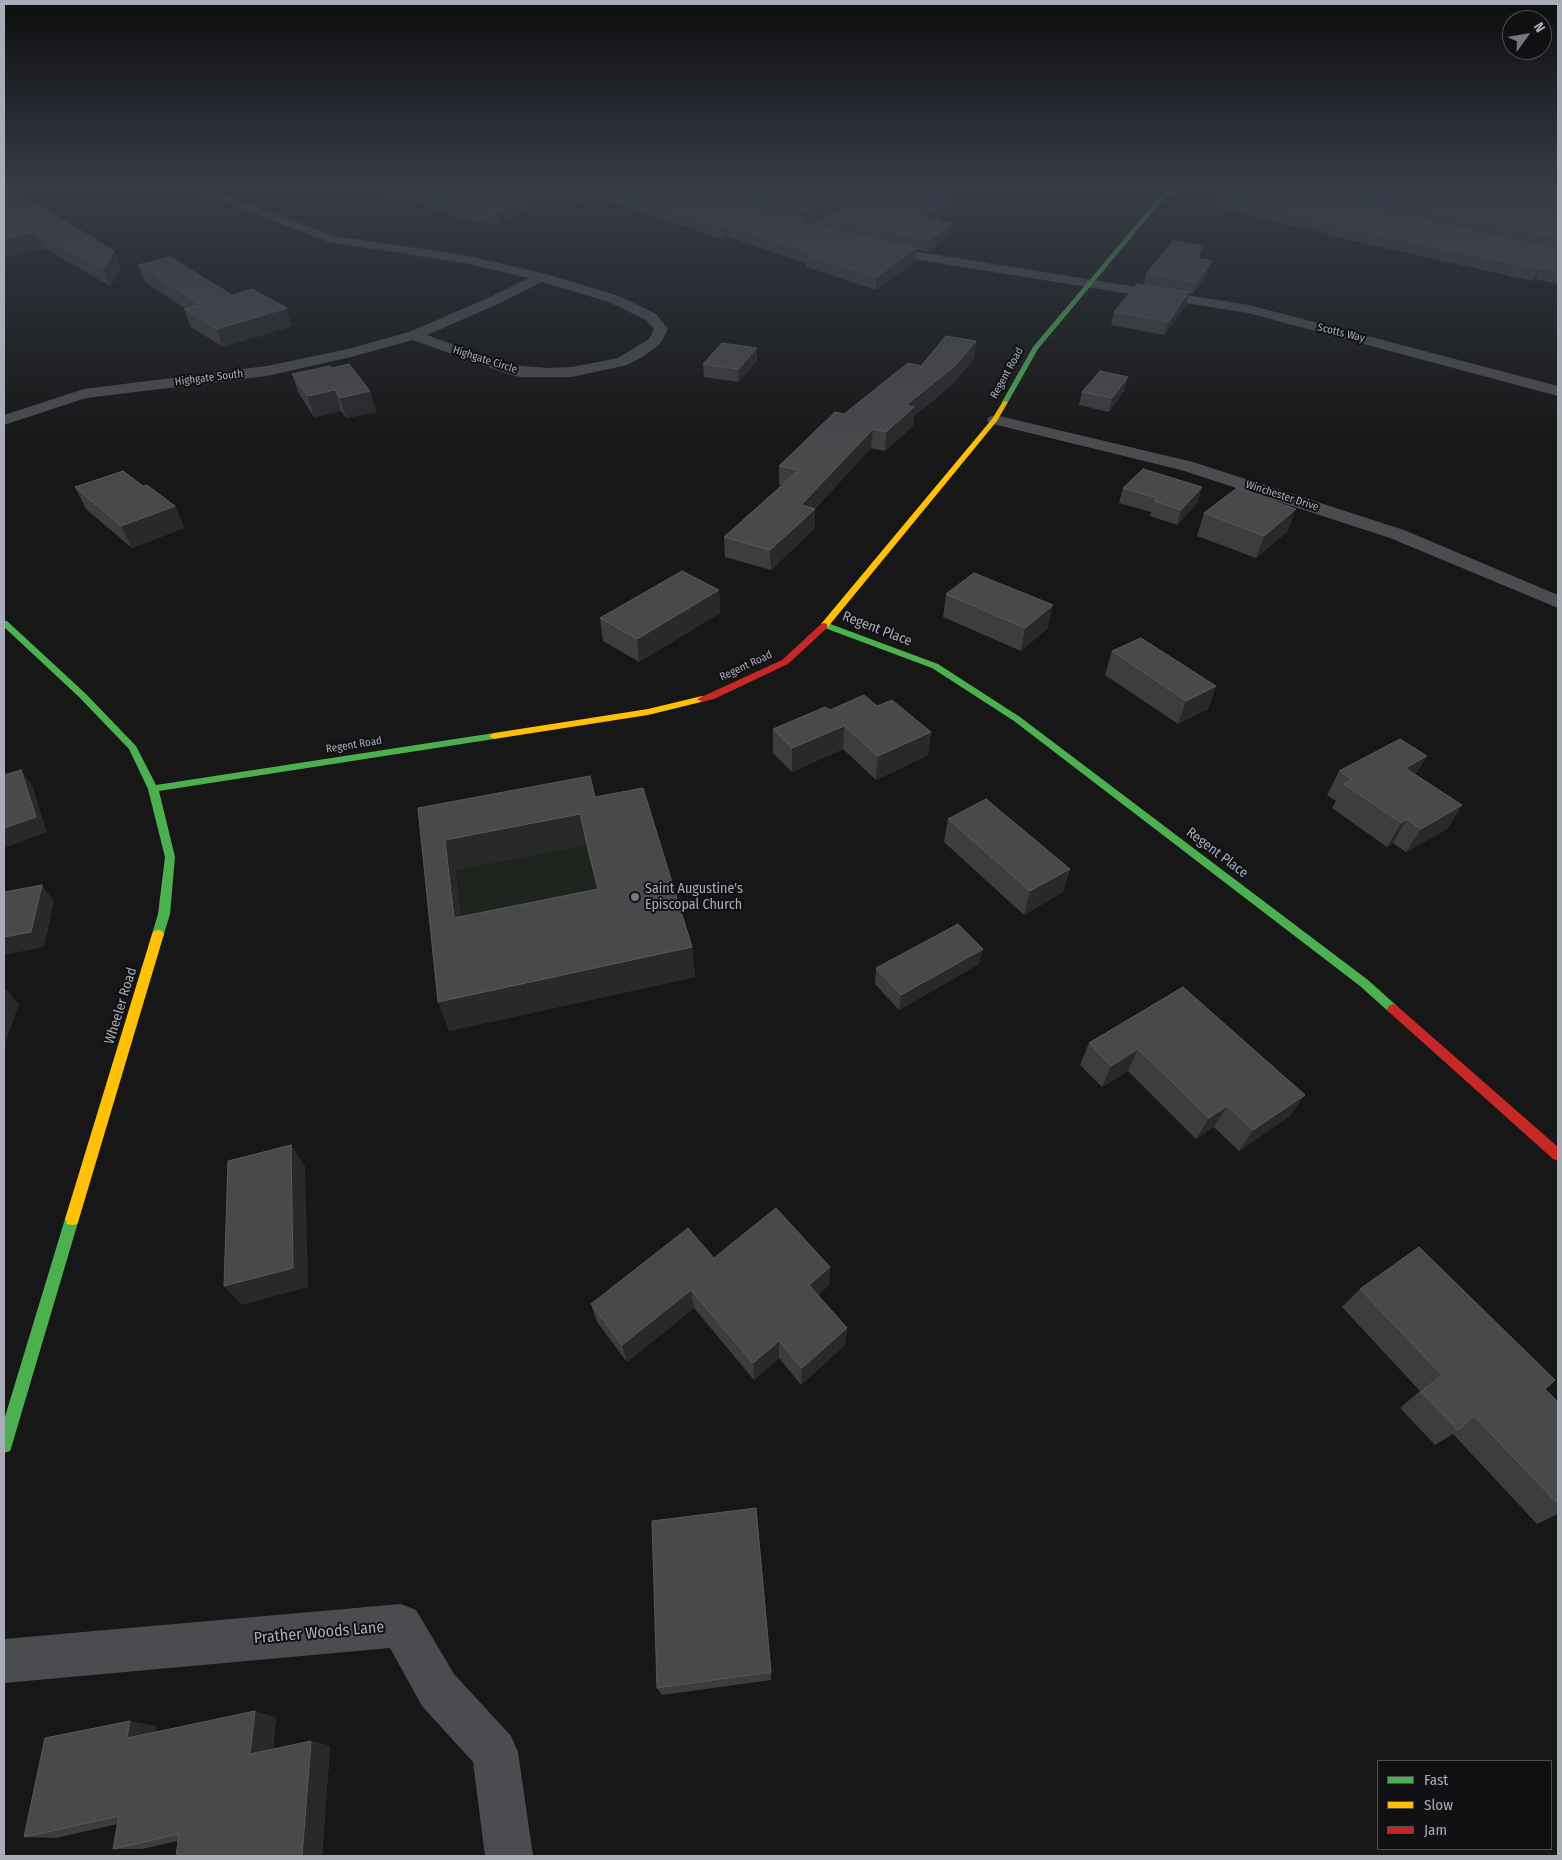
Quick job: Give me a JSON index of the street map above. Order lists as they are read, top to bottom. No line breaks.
{"streets":{"street":["Scotts Way","Highgate Circle","Regent Road","Highgate South","Winchester Drive","Regent Place","Wheeler Road","Prather Woods Lane"]},"crossings":[["Scotts Way","Regent Road"],["Highgate Circle","Highgate South"],["Regent Road","Winchester Drive"],["Regent Road","Regent Place"],["Regent Road","Wheeler Road"]],"places":["Saint Augustine's Episcopal Church"],"legend":["Fast","Slow","Jam"],"north":"top right"}
